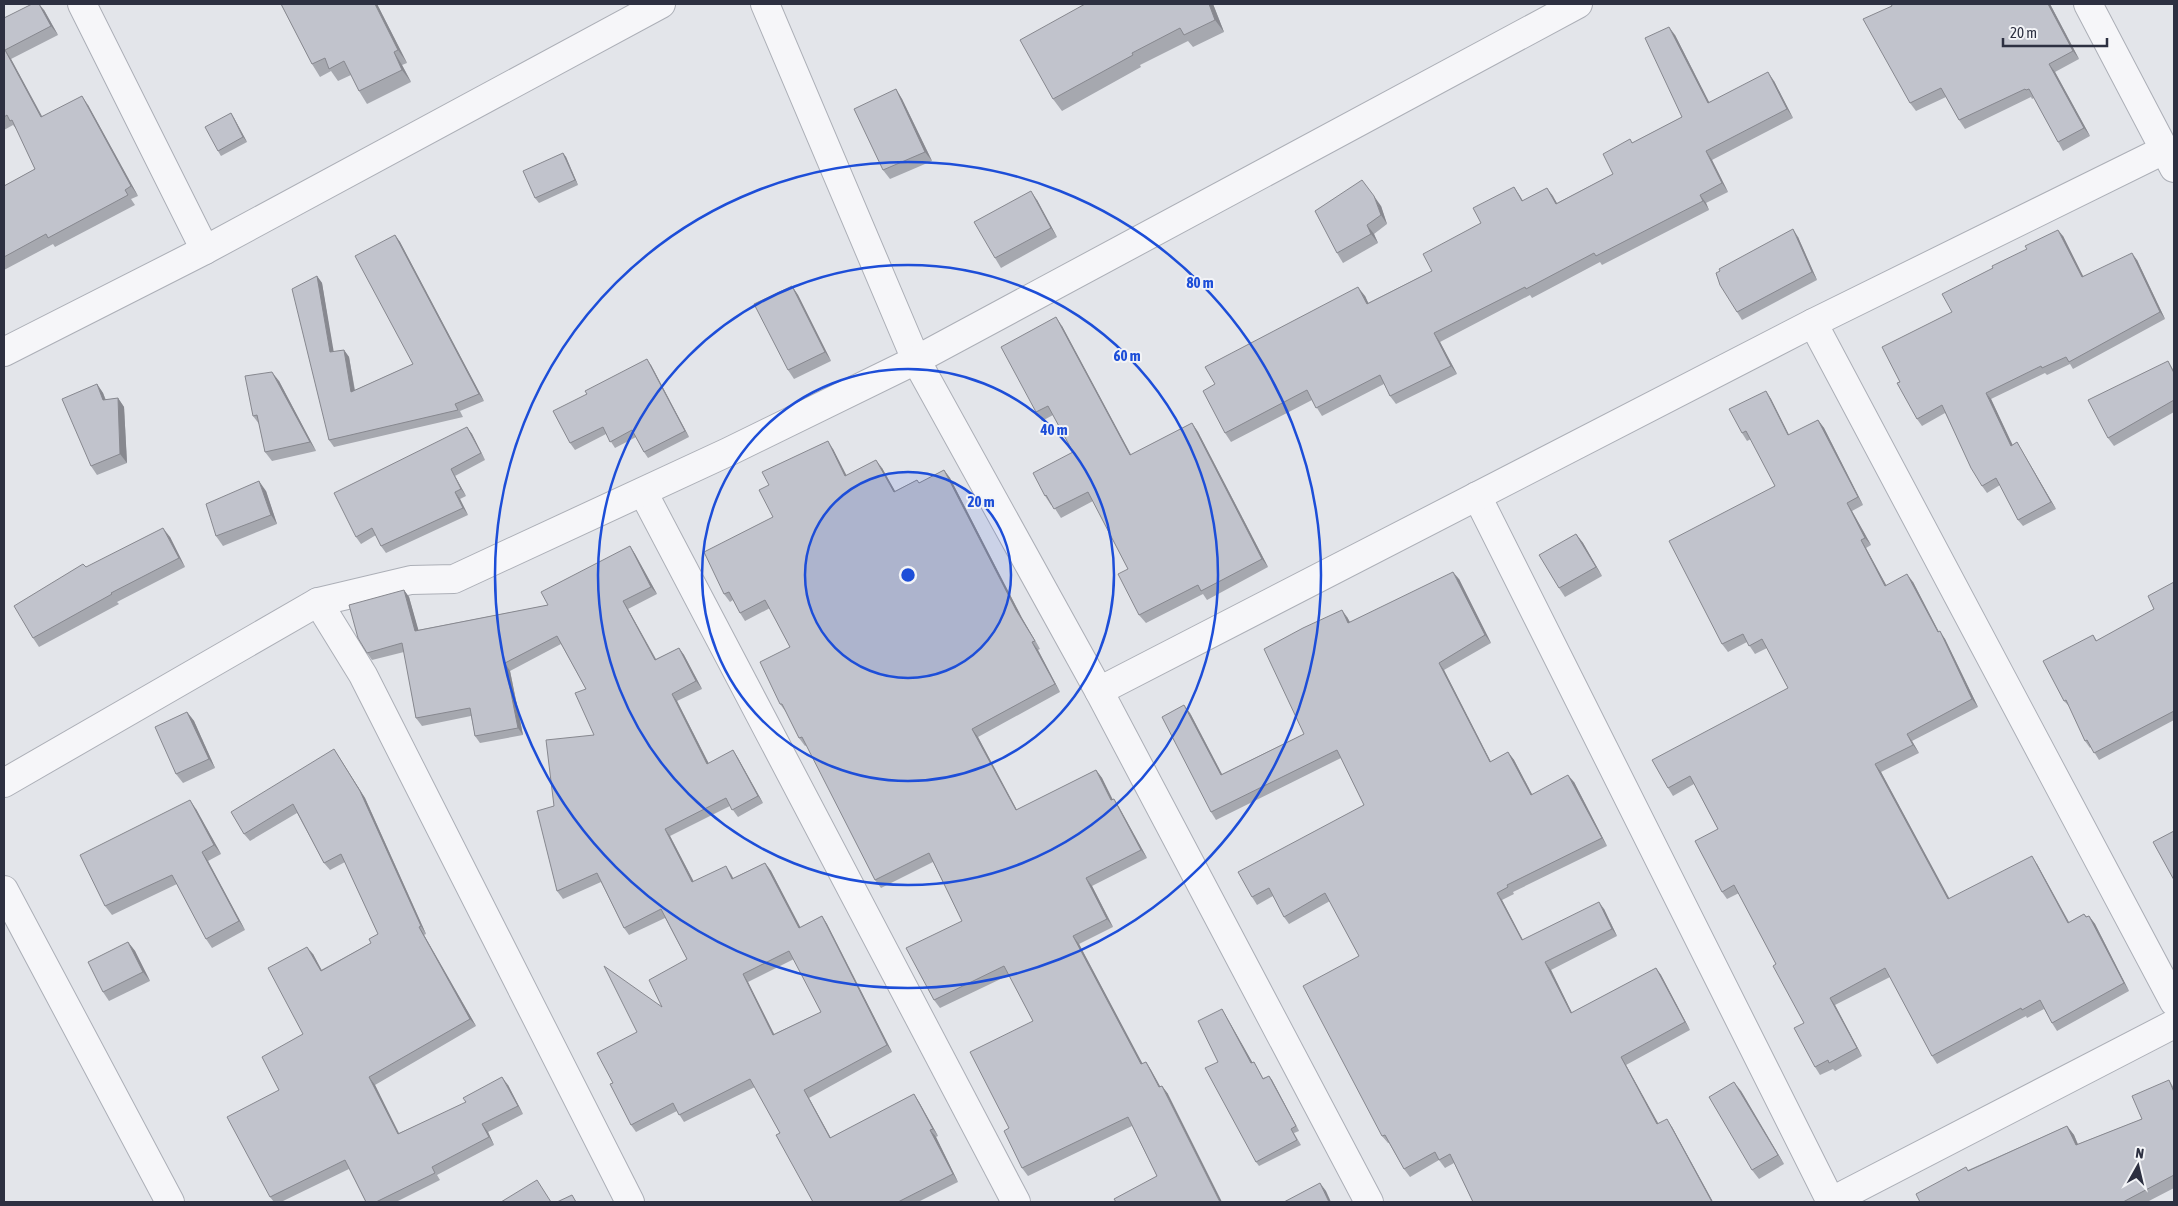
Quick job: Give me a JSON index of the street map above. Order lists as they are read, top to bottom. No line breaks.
{"scale_bar":"20 m","north":"top","rings":["80 m","60 m","40 m","20 m"]}
